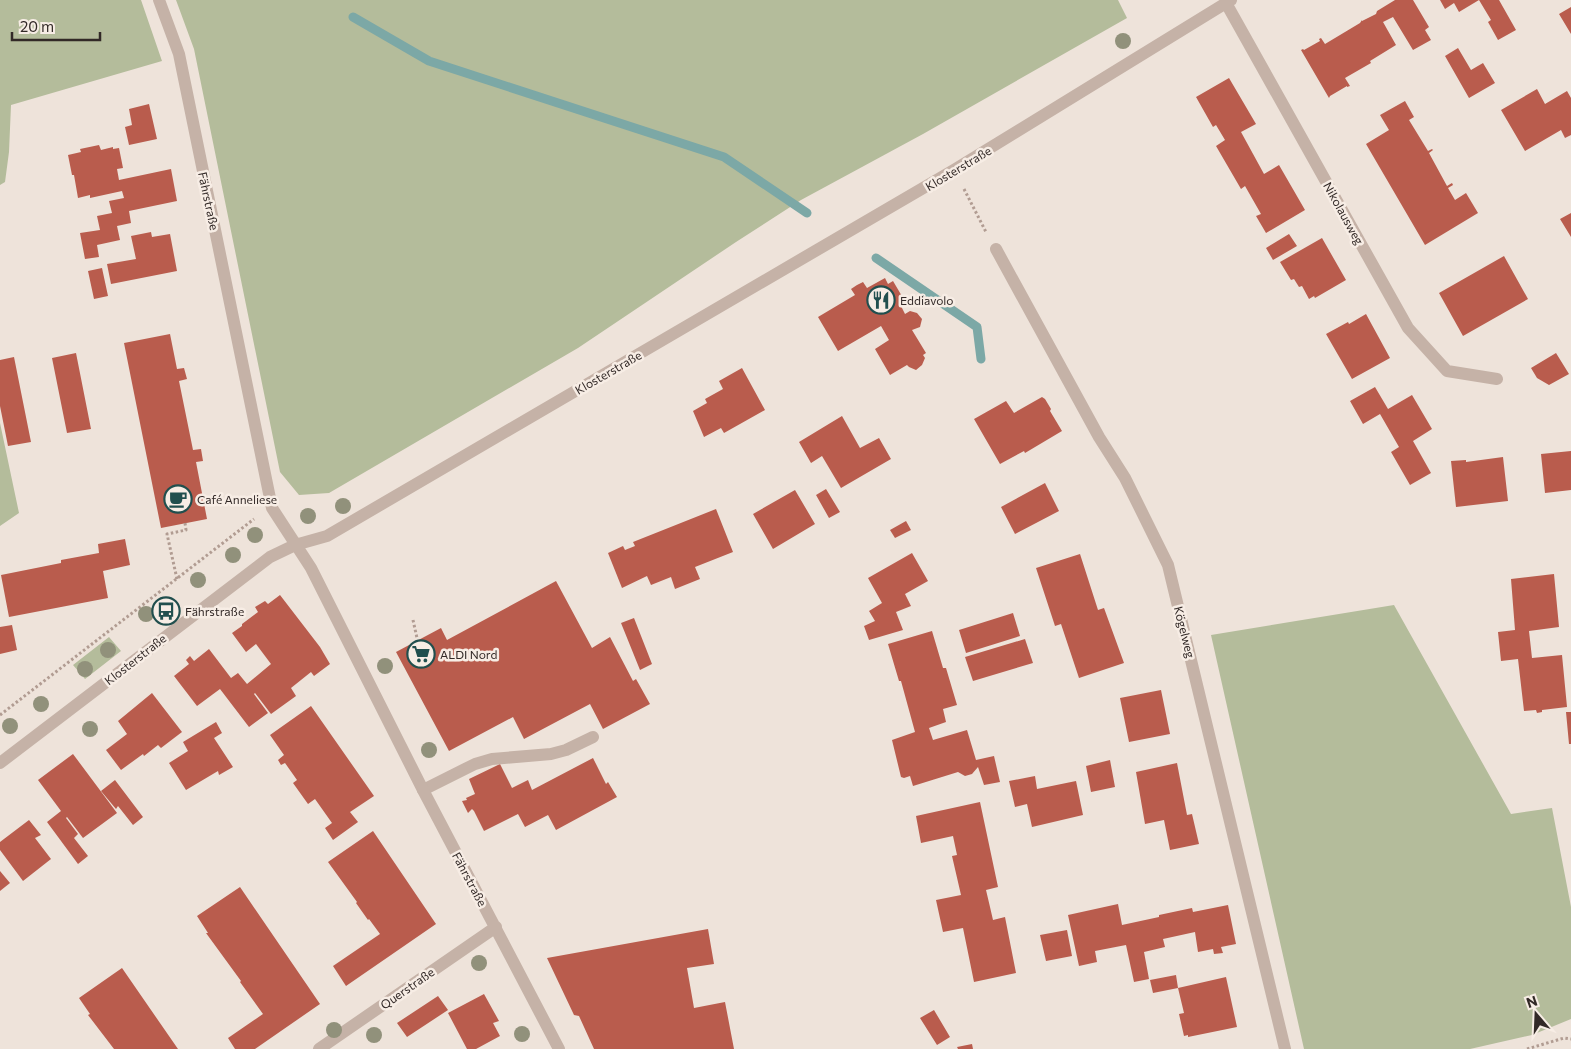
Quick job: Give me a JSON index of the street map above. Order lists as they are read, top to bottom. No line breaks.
{"streets":{"street":["Klosterstraße","Fährstraße","Nikolausweg","Kögelweg","Querstraße"]},"crossings":[["Klosterstraße","Fährstraße"],["Klosterstraße","Nikolausweg"],["Fährstraße","Querstraße"]],"places":{"restaurant":["Eddiavolo"],"cafe":["Café Anneliese"],"bus stop":["Fährstraße"],"supermarket":["ALDI Nord"]},"scale_bar":"20 m","north":"top"}
